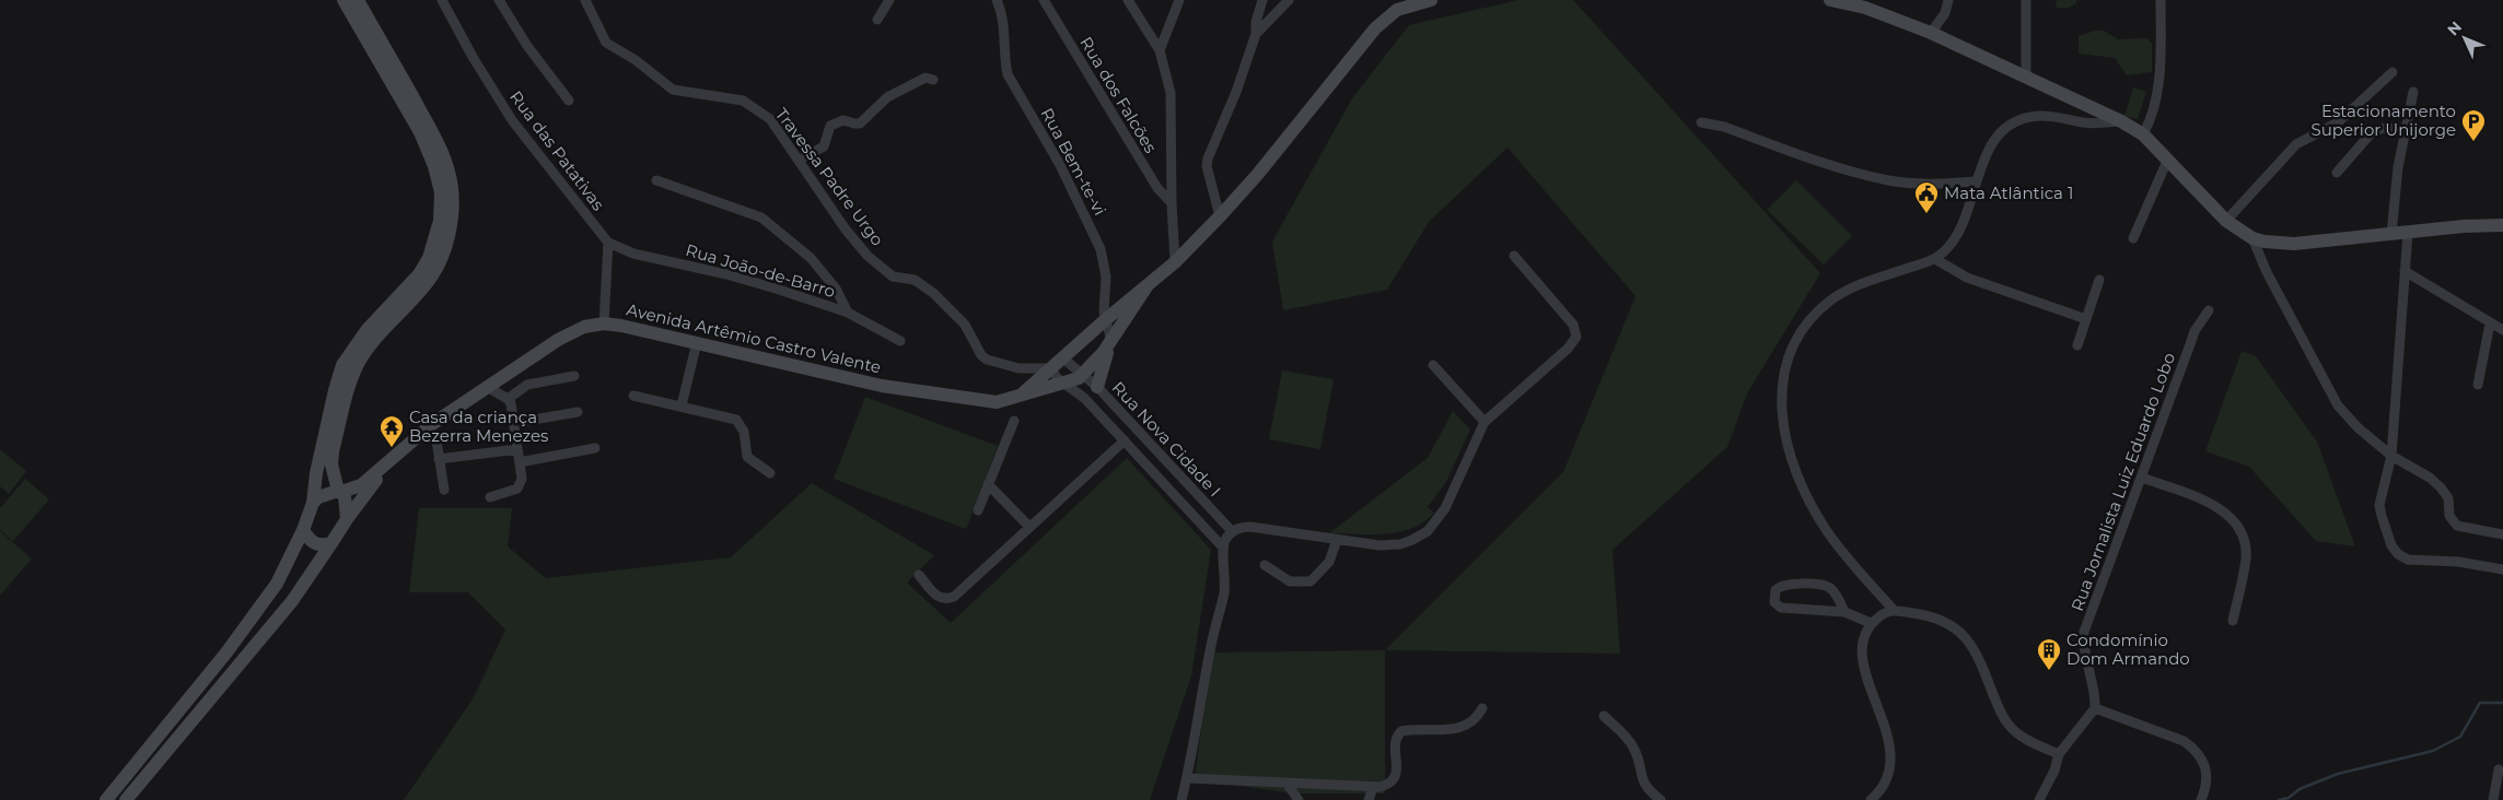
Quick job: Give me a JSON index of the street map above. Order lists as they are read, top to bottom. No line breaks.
{"streets":{"main road":["Avenida Artêmio Castro Valente"],"street":["Rua dos Falcões","Rua das Patativas","Rua Bem-te-vi","Travessa Padre Urgo","Rua João-de-Barro","Rua Nova Cidade I","Rua Jornalista Luiz Eduardo Lobo"]},"crossings":[["Rua das Patativas","Rua João-de-Barro"],["Rua Bem-te-vi","Avenida Artêmio Castro Valente"],["Travessa Padre Urgo","Avenida Artêmio Castro Valente"],["Travessa Padre Urgo","Rua Nova Cidade I"],["Avenida Artêmio Castro Valente","Rua Nova Cidade I"]],"places":{"parking":["Estacionamento Superior Unijorge"],"public building":["Mata Atlântica 1"],"temple":["Casa da criança Bezerra Menezes"],"building":["Condomínio Dom Armando"]},"north":"top left"}
